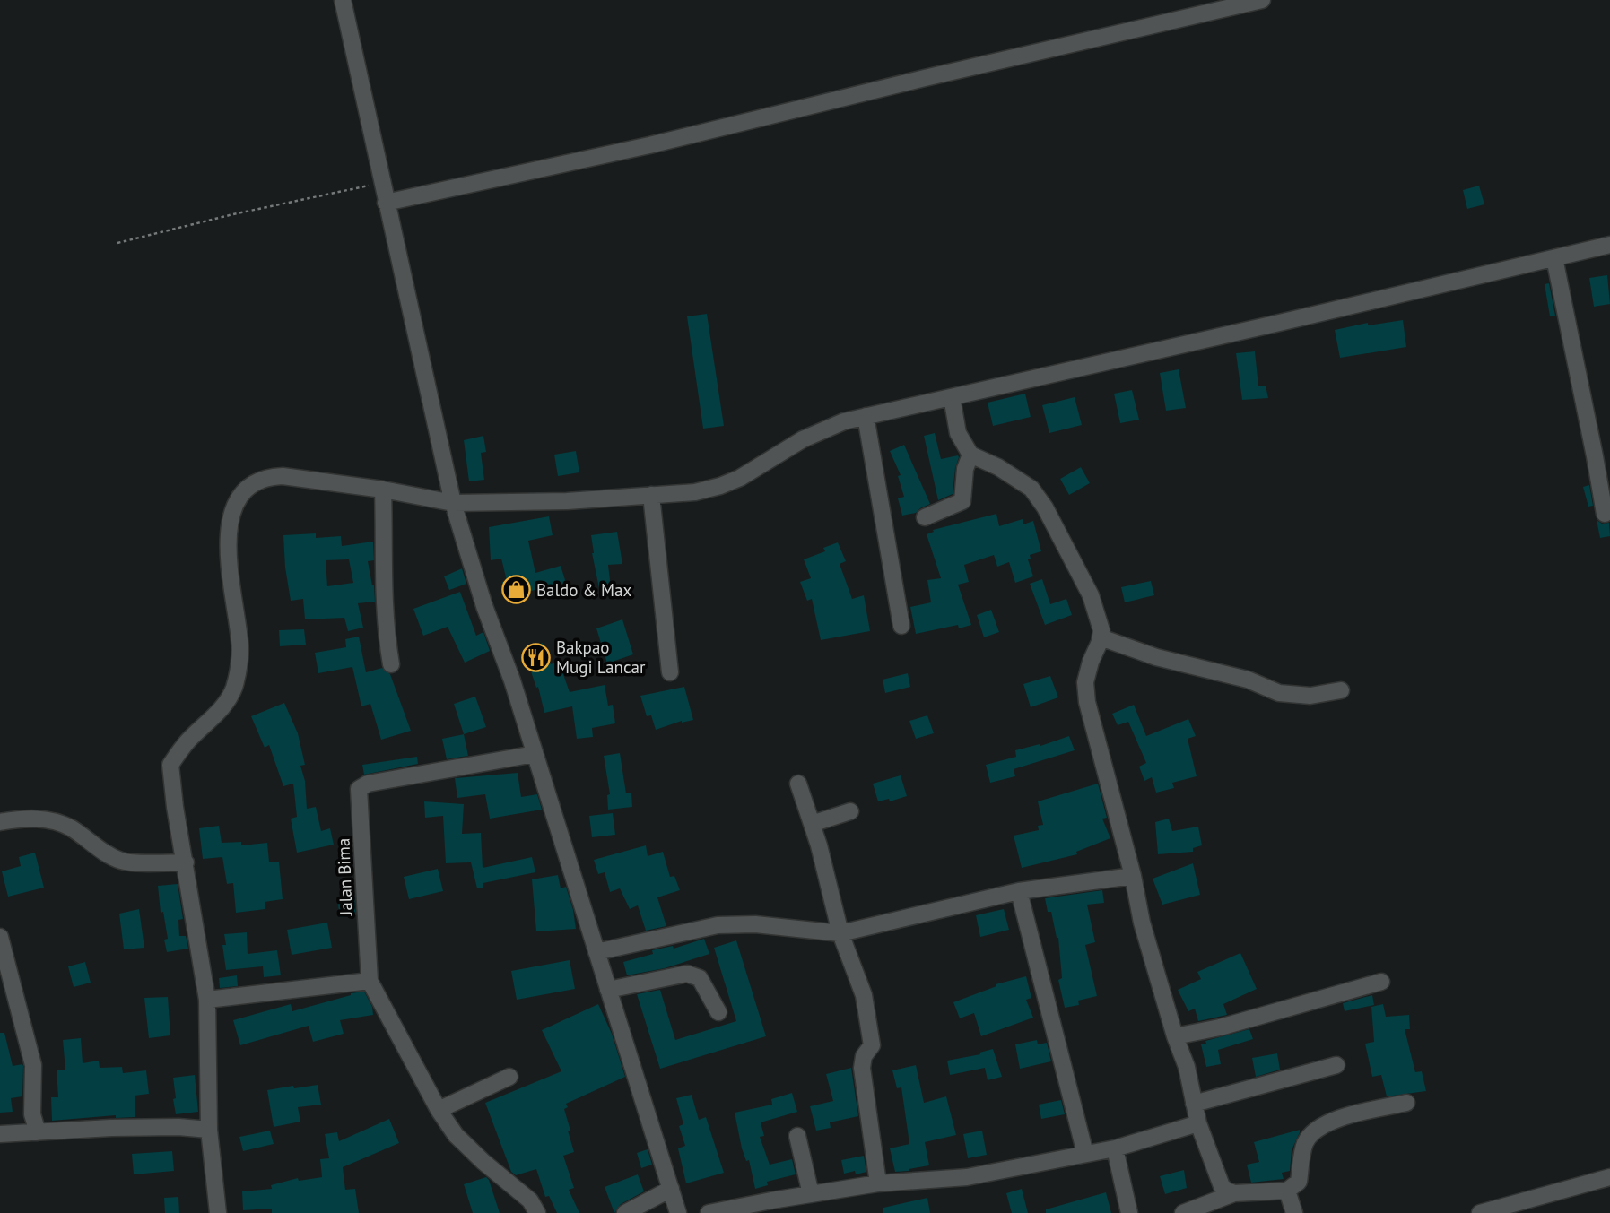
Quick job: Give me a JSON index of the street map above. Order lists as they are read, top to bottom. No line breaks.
{"streets":{"street":["Jalan Bima"]},"places":{"shop":["Baldo & Max"],"restaurant":["Bakpao Mugi Lancar"]}}
